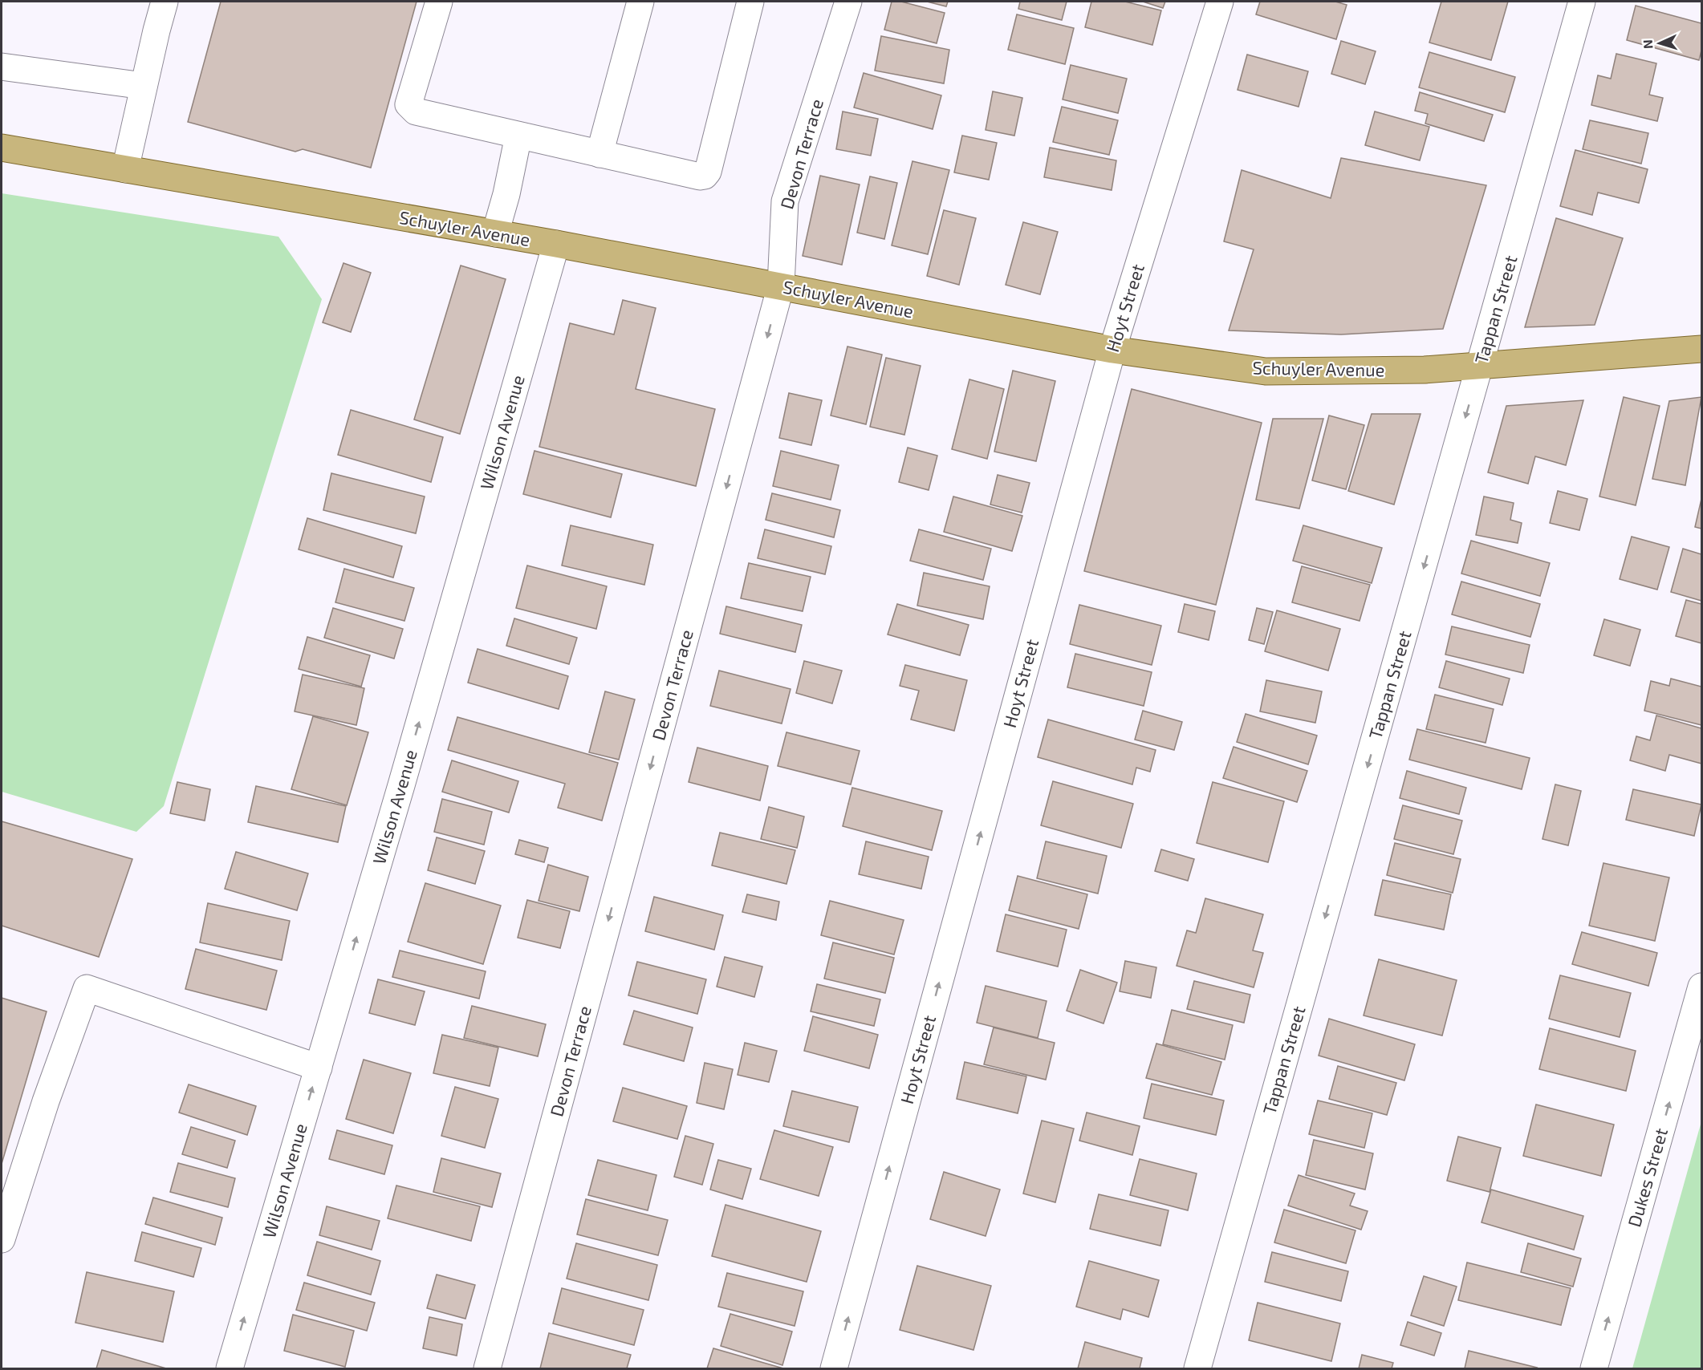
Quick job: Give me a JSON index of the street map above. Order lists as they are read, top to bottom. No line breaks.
{"streets":{"main road":["Schuyler Avenue"],"street":["Devon Terrace","Hoyt Street","Tappan Street","Wilson Avenue","Dukes Street"]},"crossings":[["Devon Terrace","Schuyler Avenue"],["Schuyler Avenue","Hoyt Street"],["Schuyler Avenue","Tappan Street"],["Schuyler Avenue","Wilson Avenue"]],"one_way":["Devon Terrace","Hoyt Street","Tappan Street","Wilson Avenue","Dukes Street"],"north":"left"}
